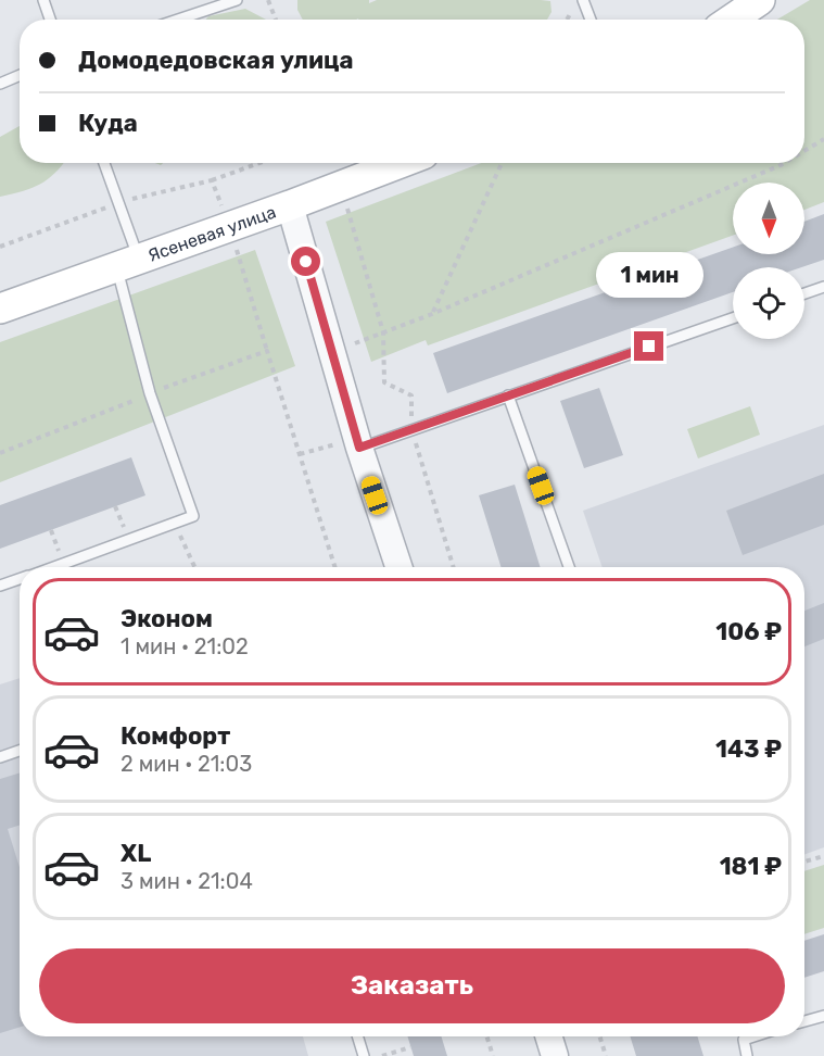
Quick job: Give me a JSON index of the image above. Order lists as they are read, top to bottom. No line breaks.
{"streets":{"main road":["Ясеневая улица"]},"north":"bottom","page":{"banner":["Домодедовская улица","Куда"],"bubble":"1 мин","list":[{"name":"Эконом","note":"1 мин · 21:02","value":"106 ₽"},{"name":"Комфорт","note":"2 мин · 21:03","value":"143 ₽"},{"name":"XL","note":"3 мин · 21:04","value":"181 ₽"}],"buttons":"Заказать"}}
